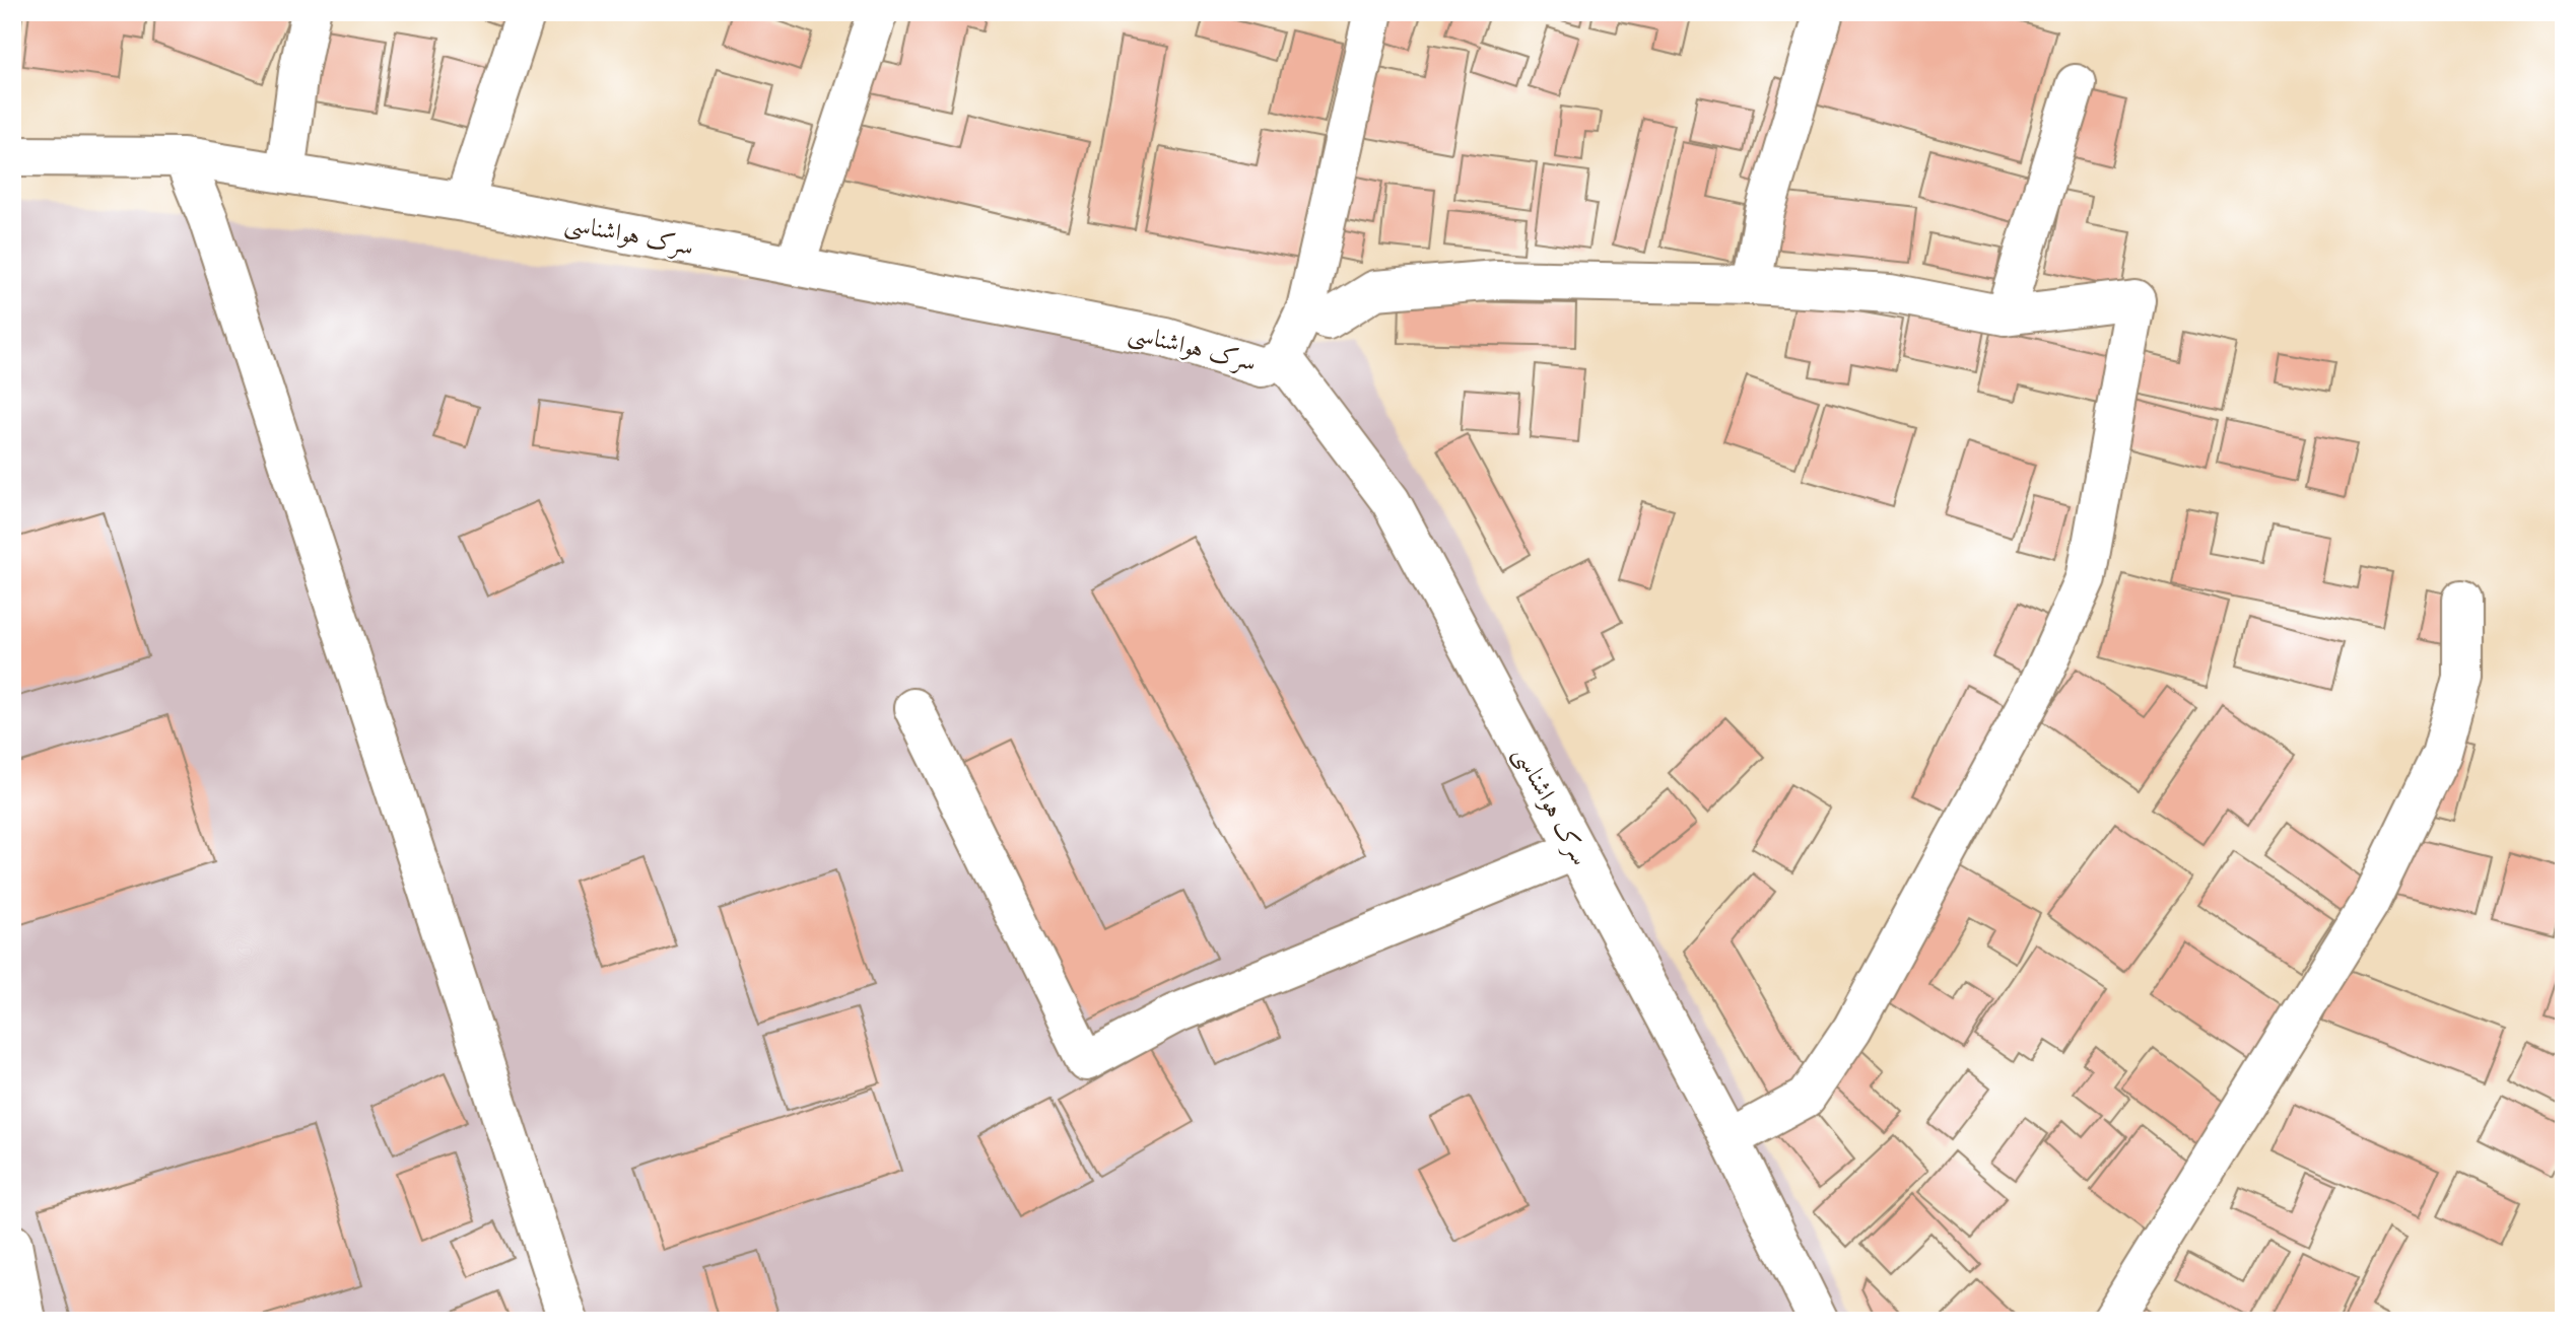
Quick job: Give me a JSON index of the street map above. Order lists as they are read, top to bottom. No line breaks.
{"streets":{"street":["سرک هواشناسی"]}}
